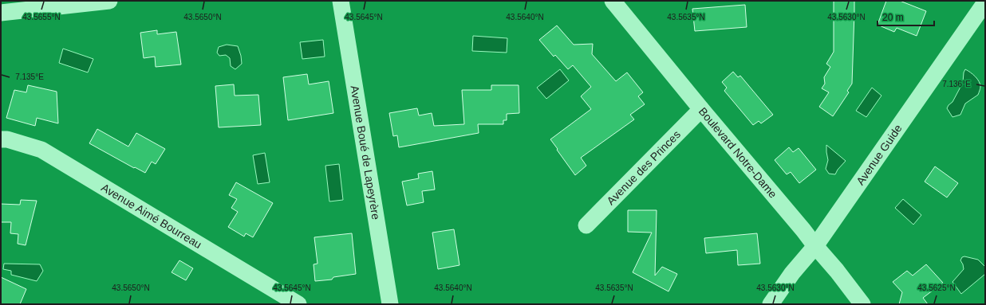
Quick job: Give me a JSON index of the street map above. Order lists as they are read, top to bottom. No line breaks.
{"streets":{"street":["Avenue Boué de Lapeyrère","Boulevard Notre-Dame","Avenue Guide","Avenue des Princes","Avenue Aimé Bourreau"]},"crossings":[["Boulevard Notre-Dame","Avenue Guide"],["Boulevard Notre-Dame","Avenue des Princes"]],"scale_bar":"20 m","coordinates":["43.5655°N","43.5650°N","43.5645°N","43.5640°N","43.5635°N","43.5630°N","7.135°E","7.136°E","43.5625°N"]}
